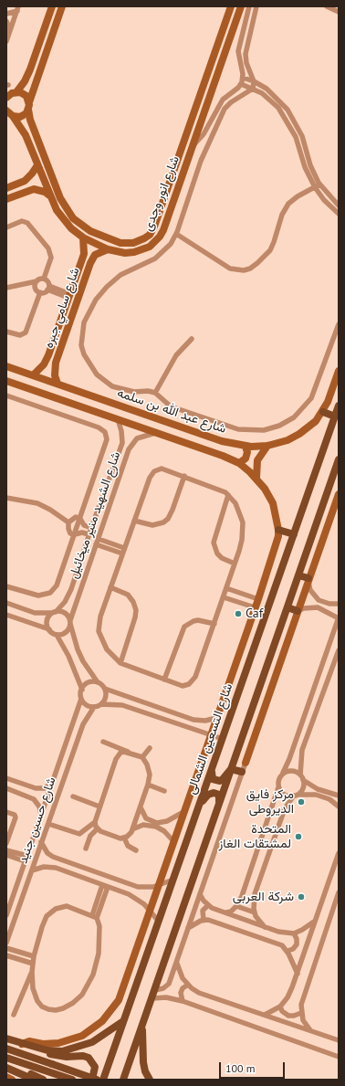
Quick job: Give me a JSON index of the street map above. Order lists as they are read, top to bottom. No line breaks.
{"streets":{"main road":["شارع التسعين الشمالى"],"street":["شارع انور وجدى","شارع سامي جبره","شارع عبد الله بن سلمه","شارع الشهيد منير ميخائيل","شارع حسين جنيد"]},"crossings":[["شارع انور وجدى","شارع سامي جبره"],["شارع سامي جبره","شارع عبد الله بن سلمه"],["شارع عبد الله بن سلمه","شارع الشهيد منير ميخائيل"]],"places":["Caf","مركز فايق الديروطى","المتحدة لمشتقات الغاز","شركة العربى"],"scale_bar":"100 m"}
